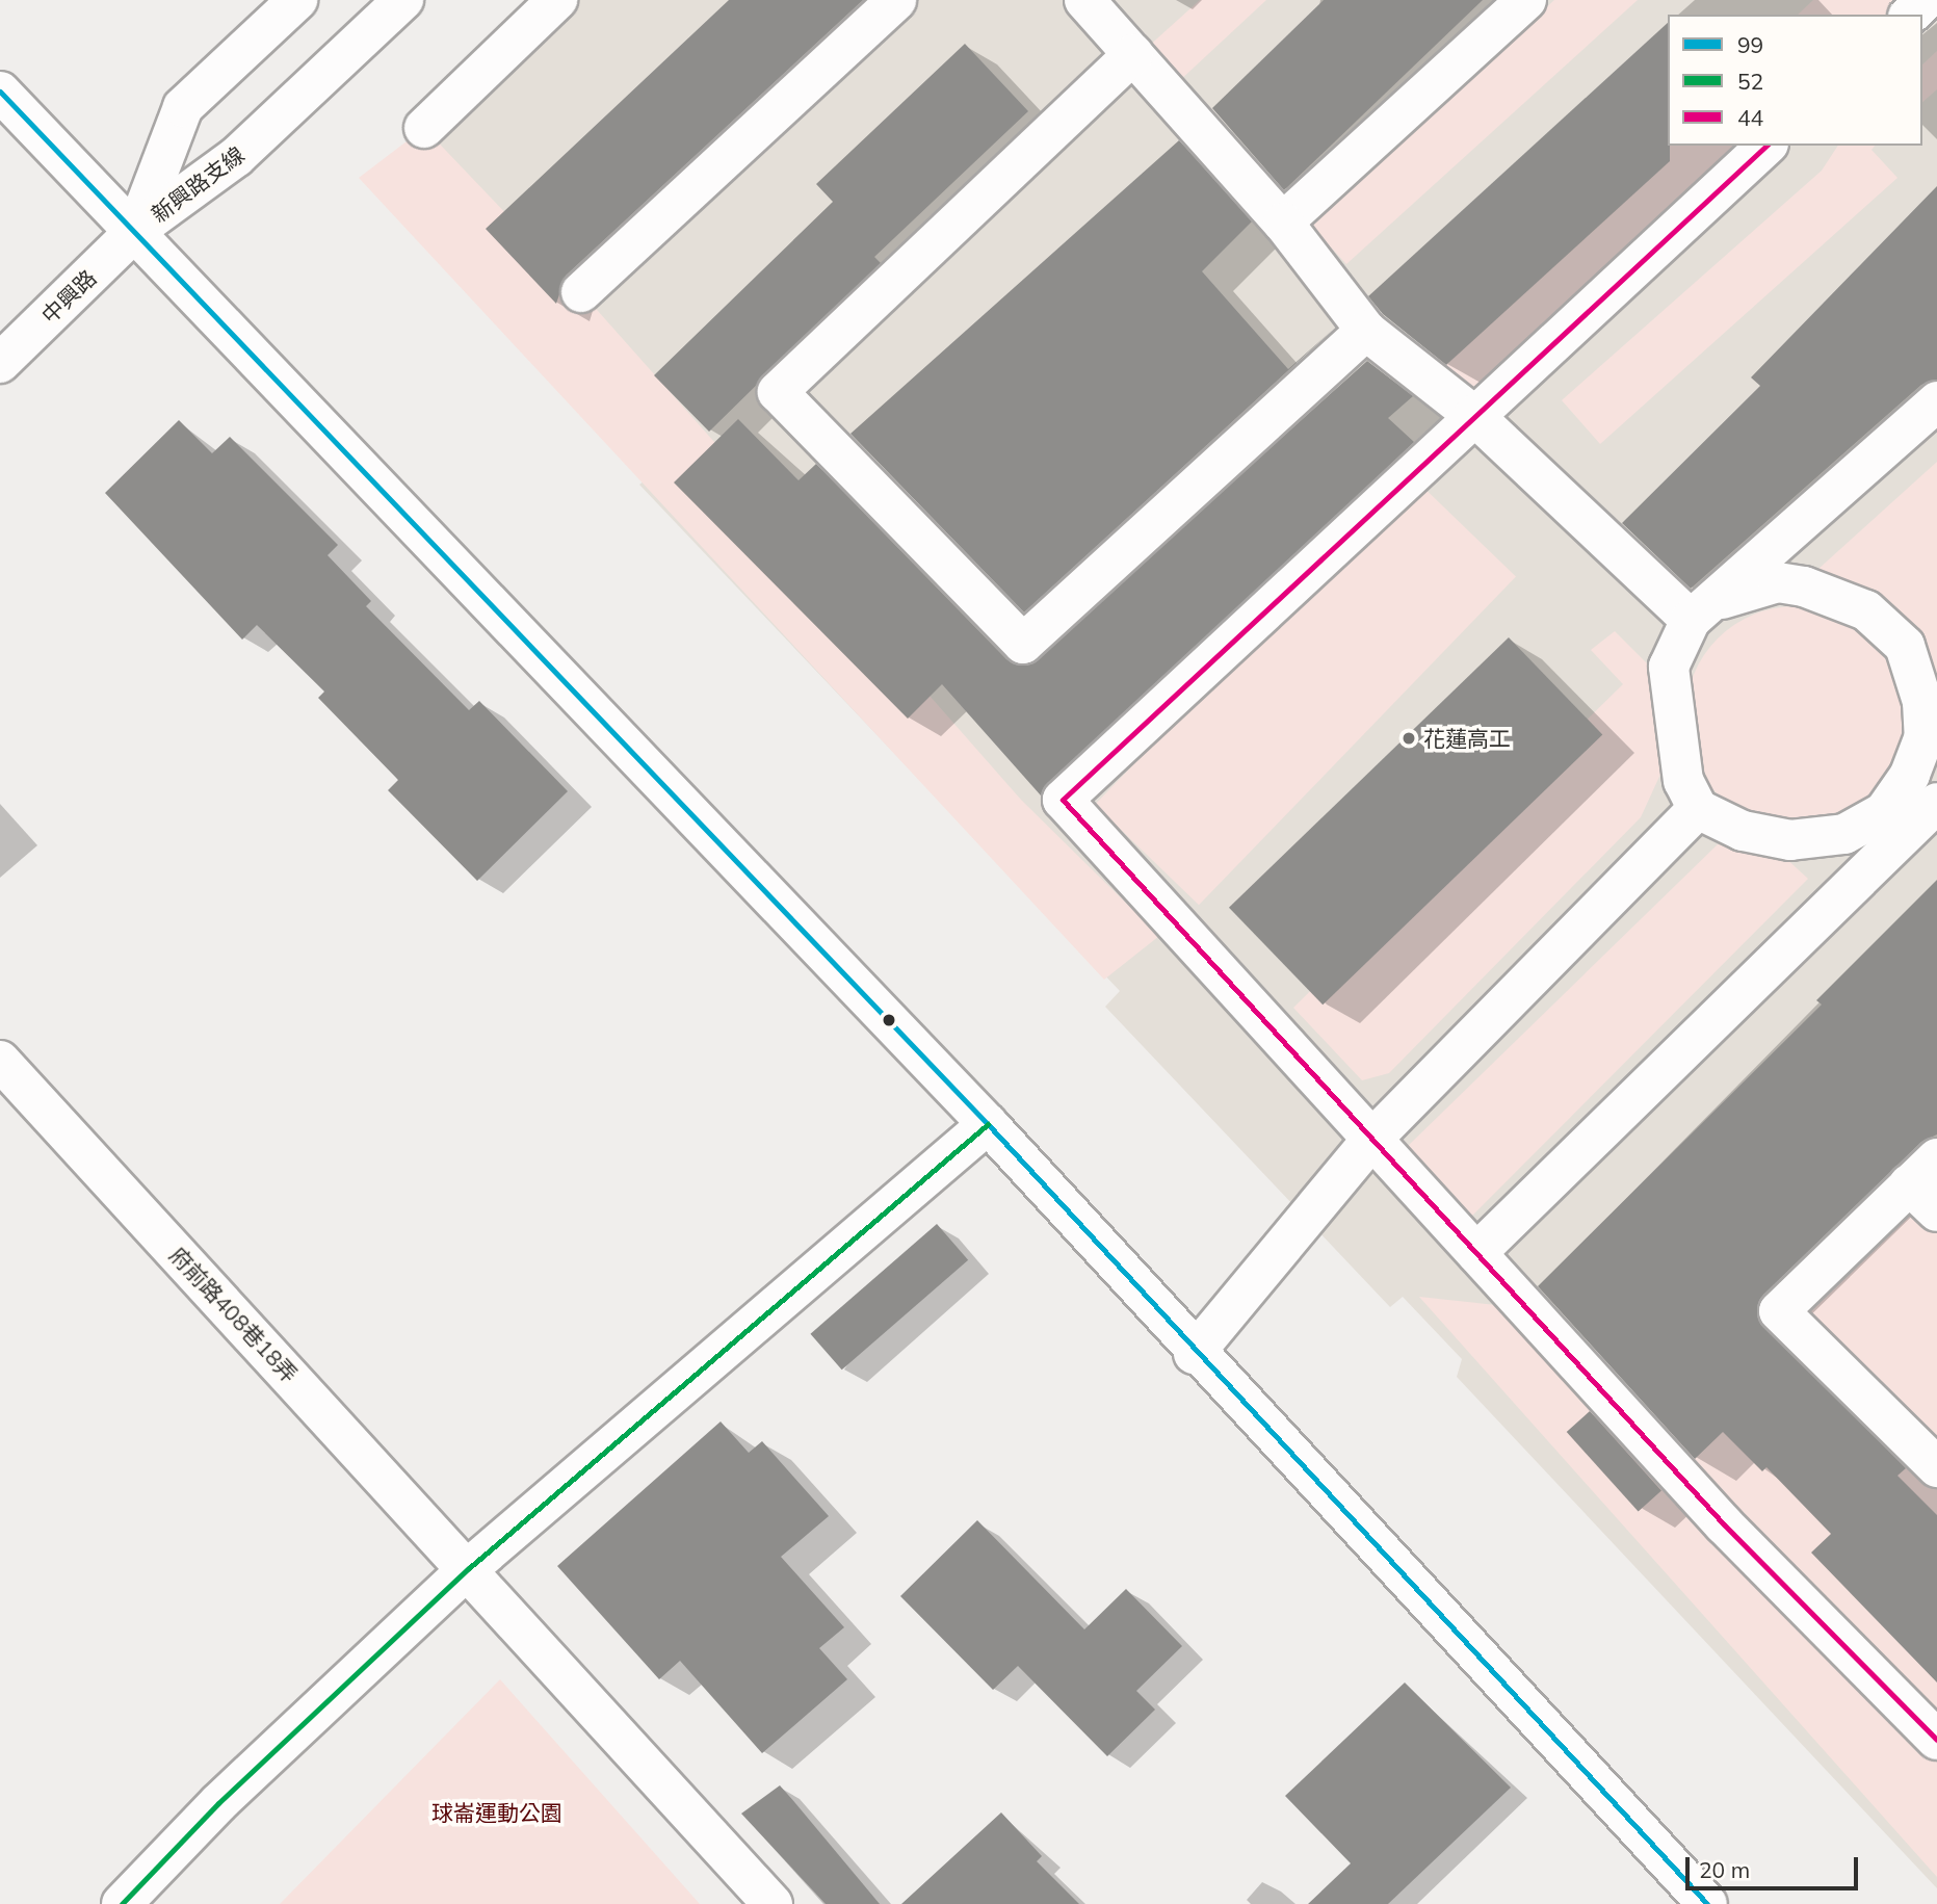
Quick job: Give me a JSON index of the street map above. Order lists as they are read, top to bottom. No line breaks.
{"streets":{"street":["新興路支線","中興路","府前路408巷18弄"]},"crossings":[["新興路支線","中興路"]],"parks":["球崙運動公園"],"places":["花蓮高工"],"lines":["transit line 99","transit line 44","transit line 52"],"legend":["99","52","44"],"scale_bar":"20 m"}
